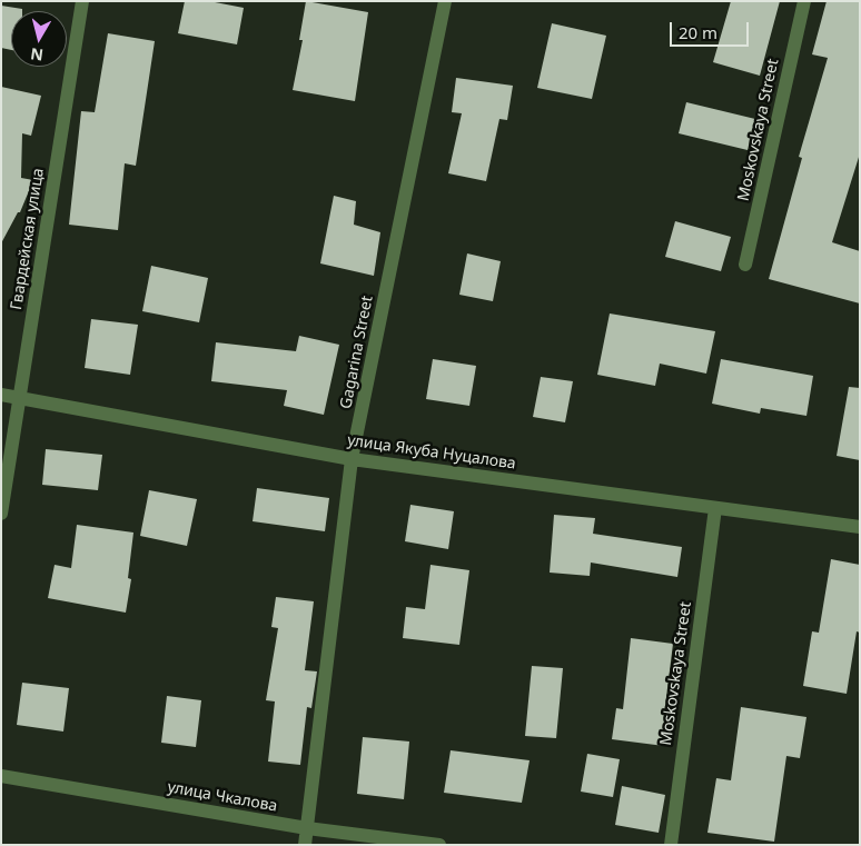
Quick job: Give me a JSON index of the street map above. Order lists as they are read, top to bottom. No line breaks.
{"streets":{"street":["Moskovskaya Street","Гвардейская улица","Gagarina Street","улица Якуба Нуцалова","улица Чкалова"]},"crossings":[["Moskovskaya Street","улица Якуба Нуцалова"],["Гвардейская улица","улица Якуба Нуцалова"],["Gagarina Street","улица Якуба Нуцалова"],["Gagarina Street","улица Чкалова"]],"scale_bar":"20 m","north":"bottom"}
